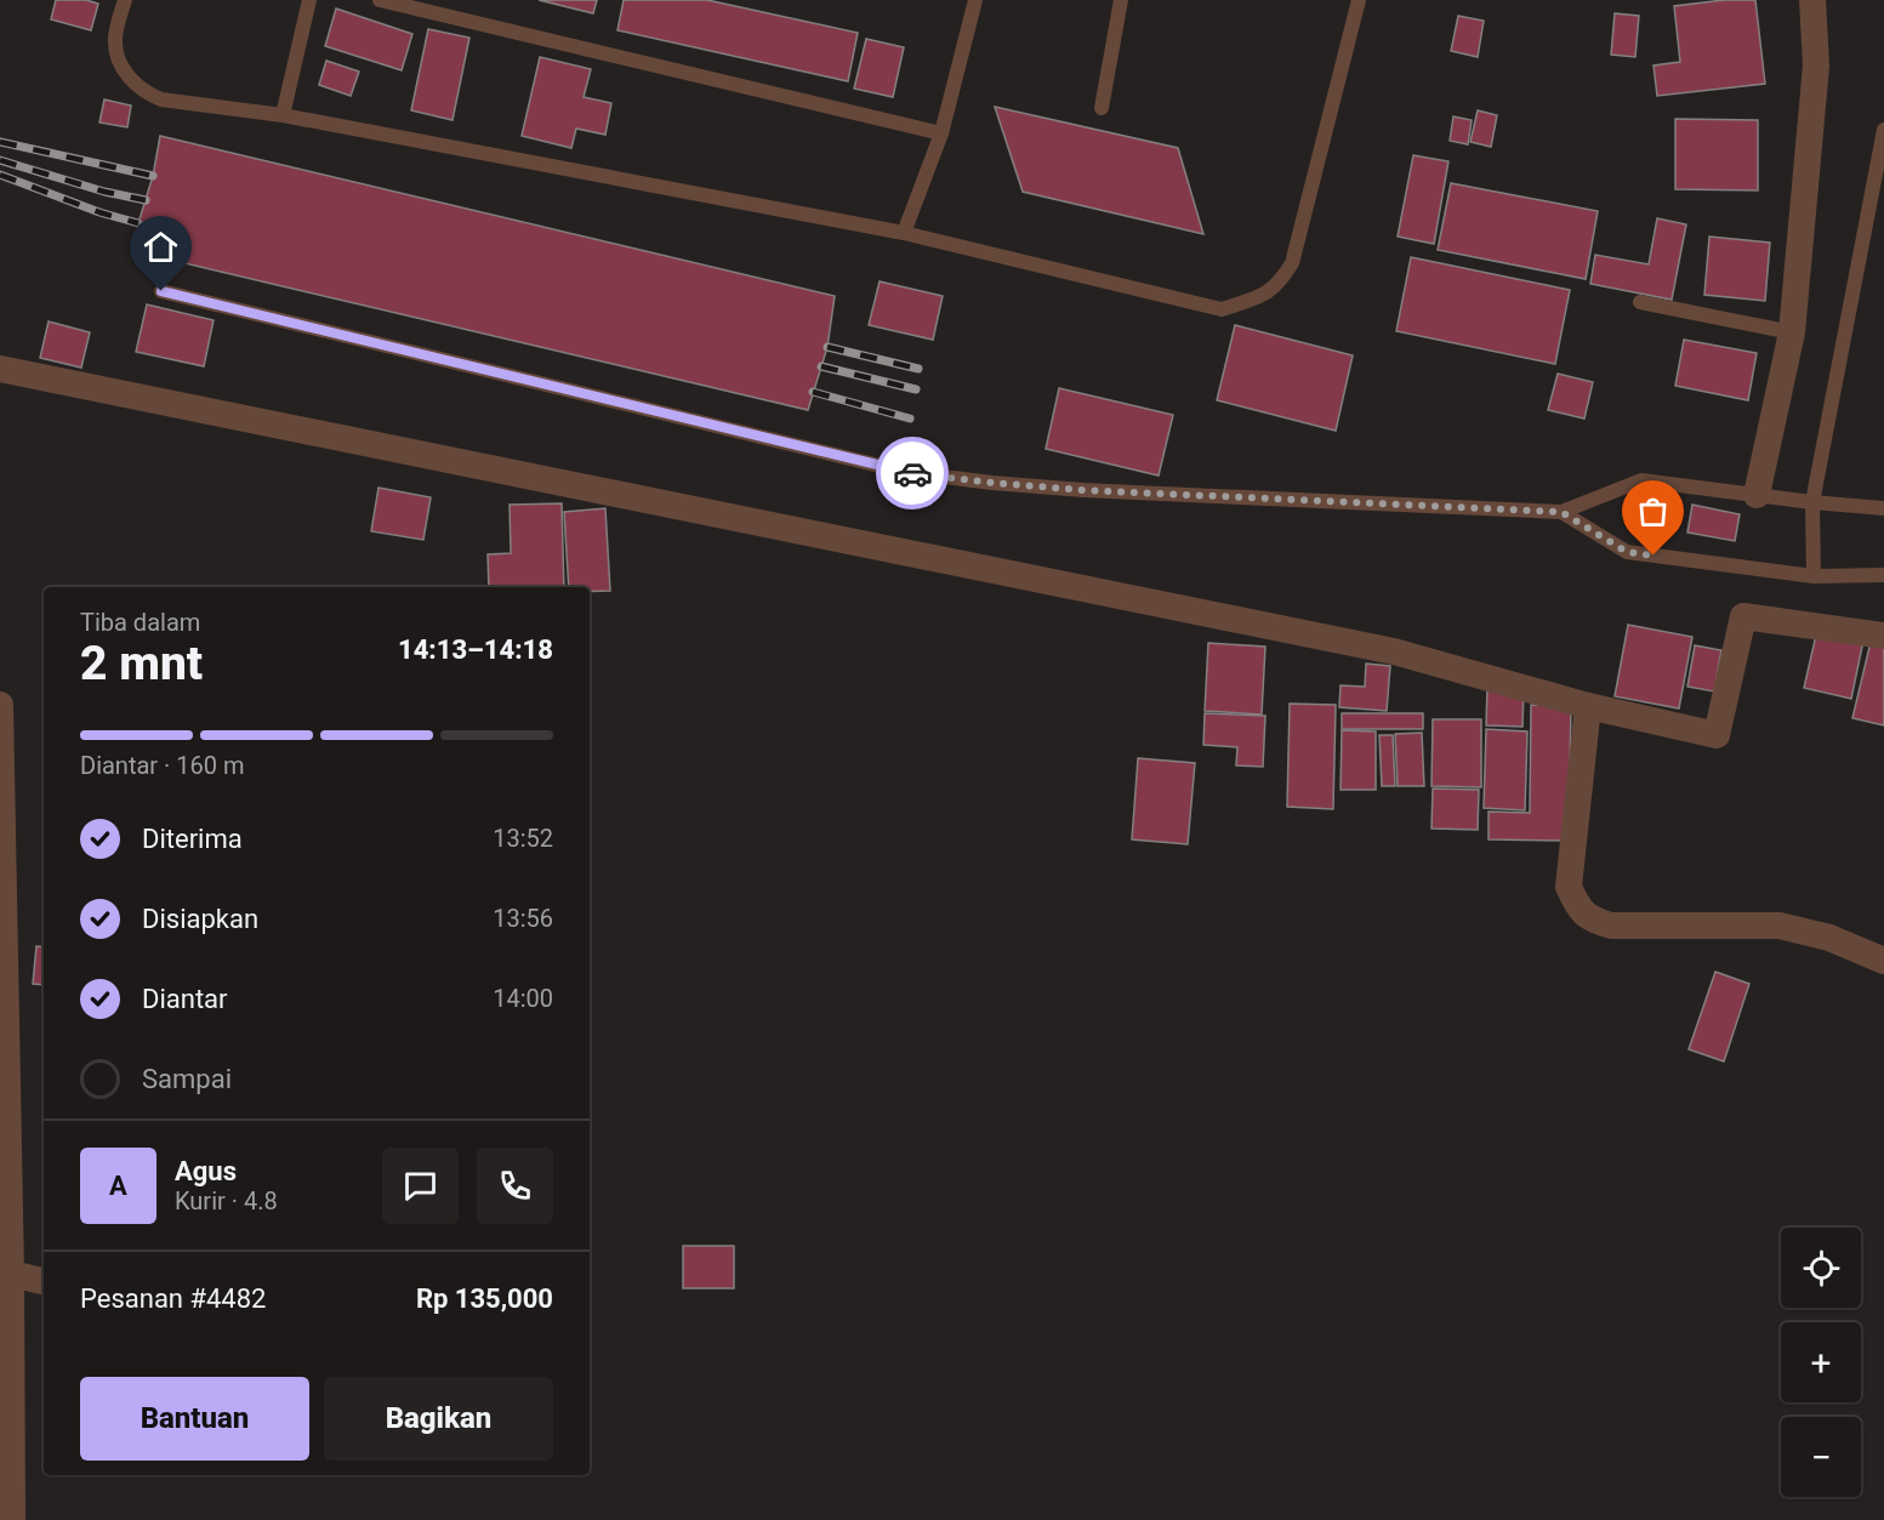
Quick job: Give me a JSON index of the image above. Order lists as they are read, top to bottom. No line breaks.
{"page":{"heading":["2 mnt","Tiba dalam","14:13–14:18"],"panel":["Agus","Kurir · 4.8","Pesanan #4482","Rp 135,000"],"bar":"Diantar · 160 m","list":[["Diterima","13:52"],["Disiapkan","13:56"],["Diantar","14:00"],"Sampai"],"round":"A","map_buttons":["+","−"],"buttons":["Bantuan","Bagikan"]}}
